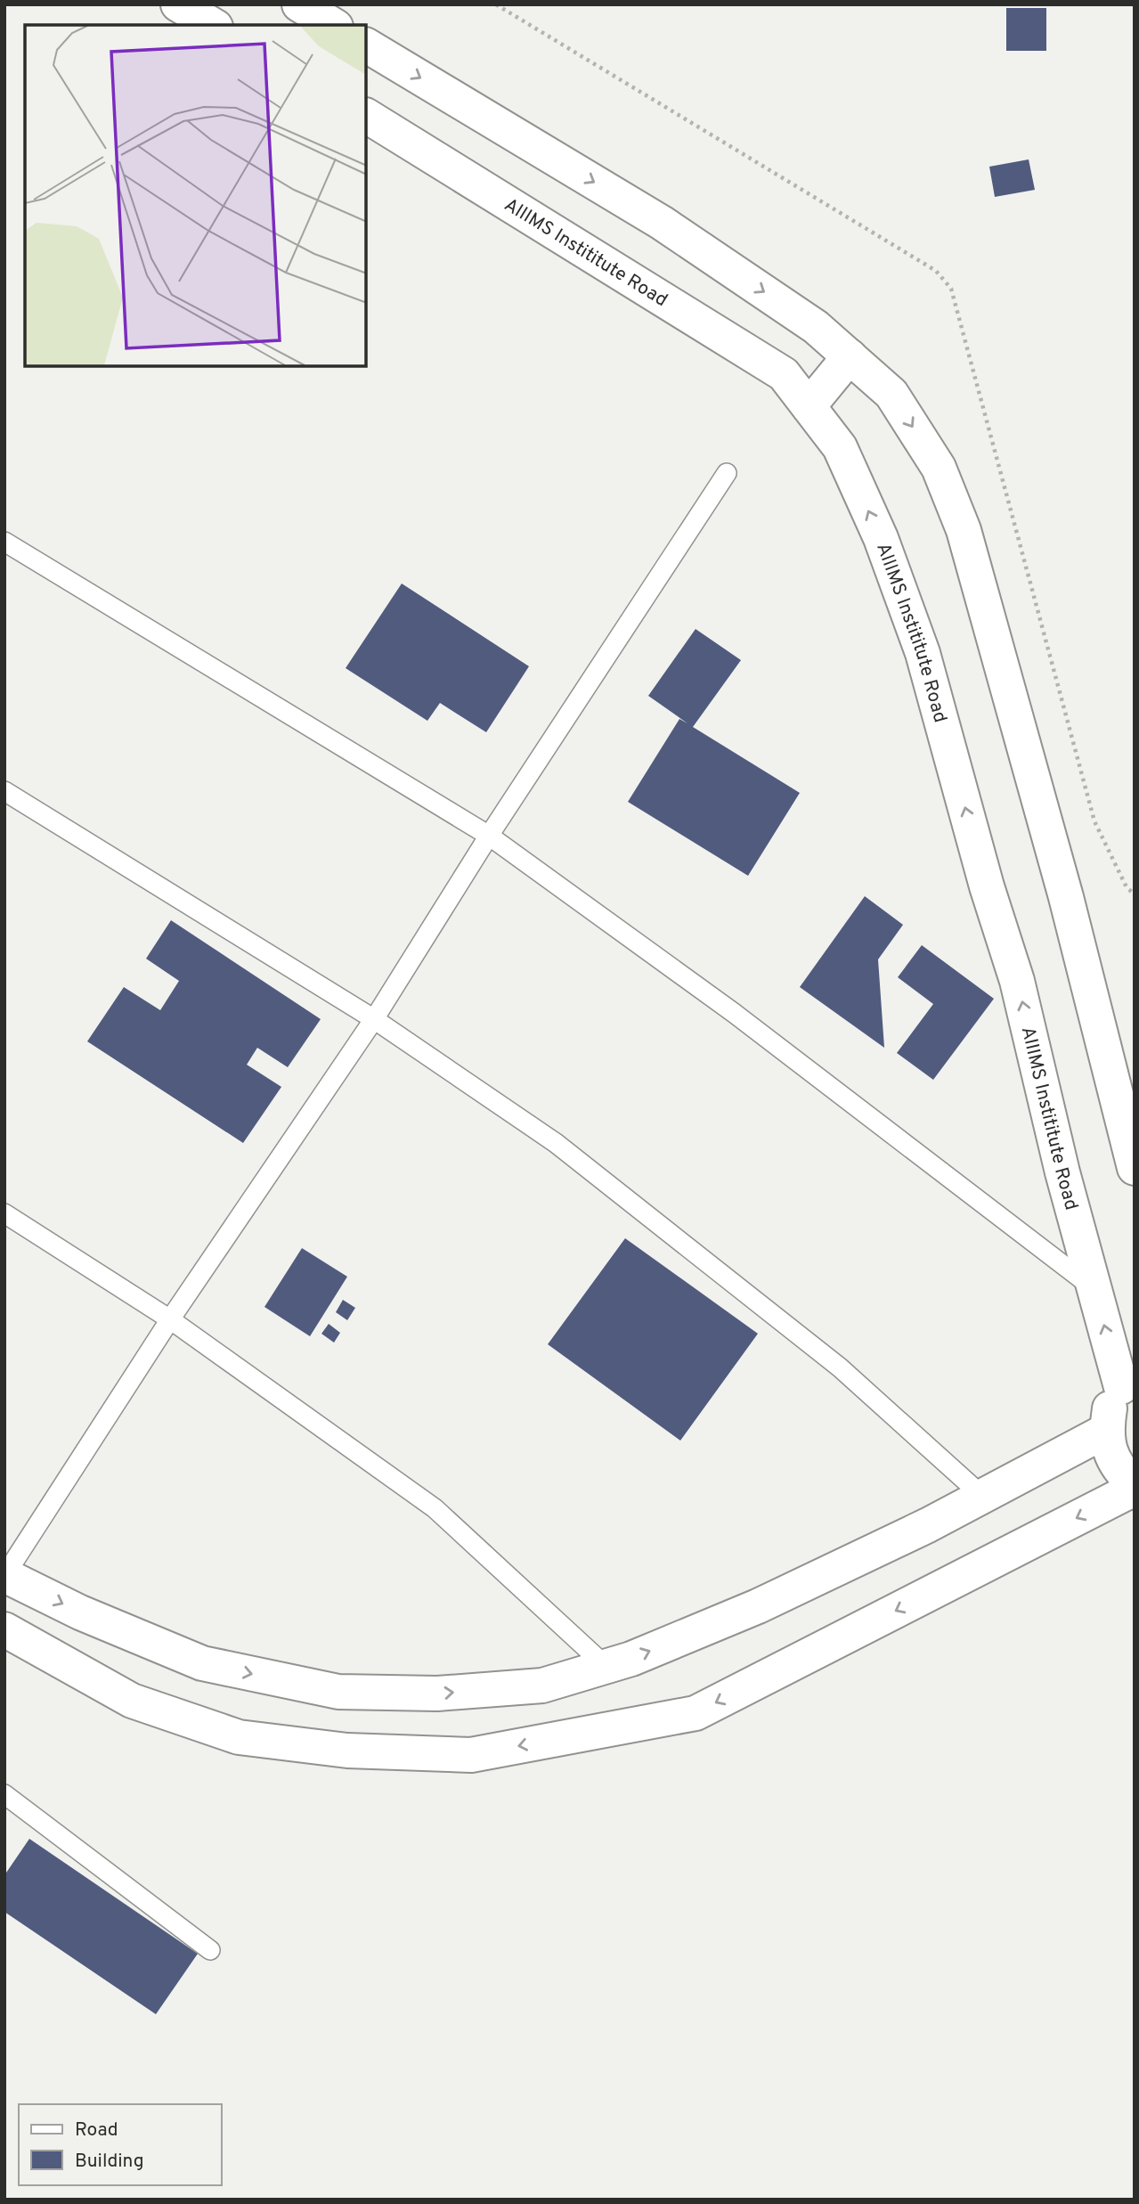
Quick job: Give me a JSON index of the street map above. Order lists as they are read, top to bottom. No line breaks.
{"streets":{"street":["AIIIMS Instititute Road"]},"legend":["Road","Building"]}
